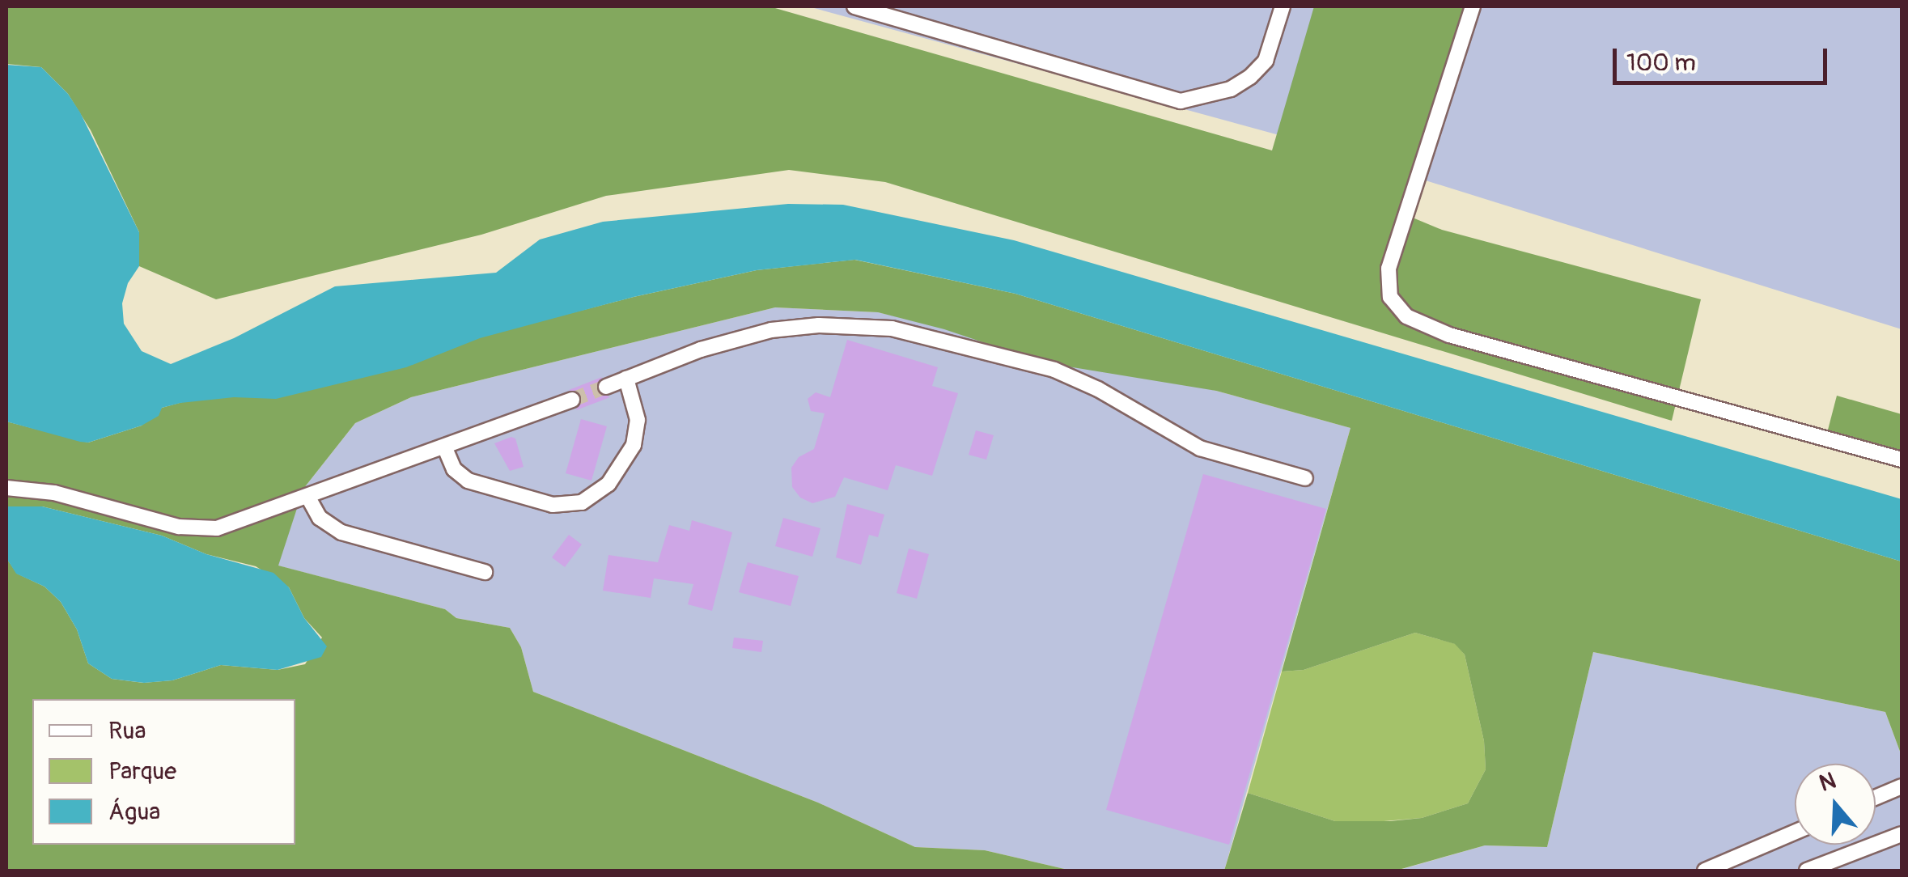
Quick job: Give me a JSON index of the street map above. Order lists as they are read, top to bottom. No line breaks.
{"legend":["Rua","Parque","Água"],"scale_bar":"100 m","north":"top"}
